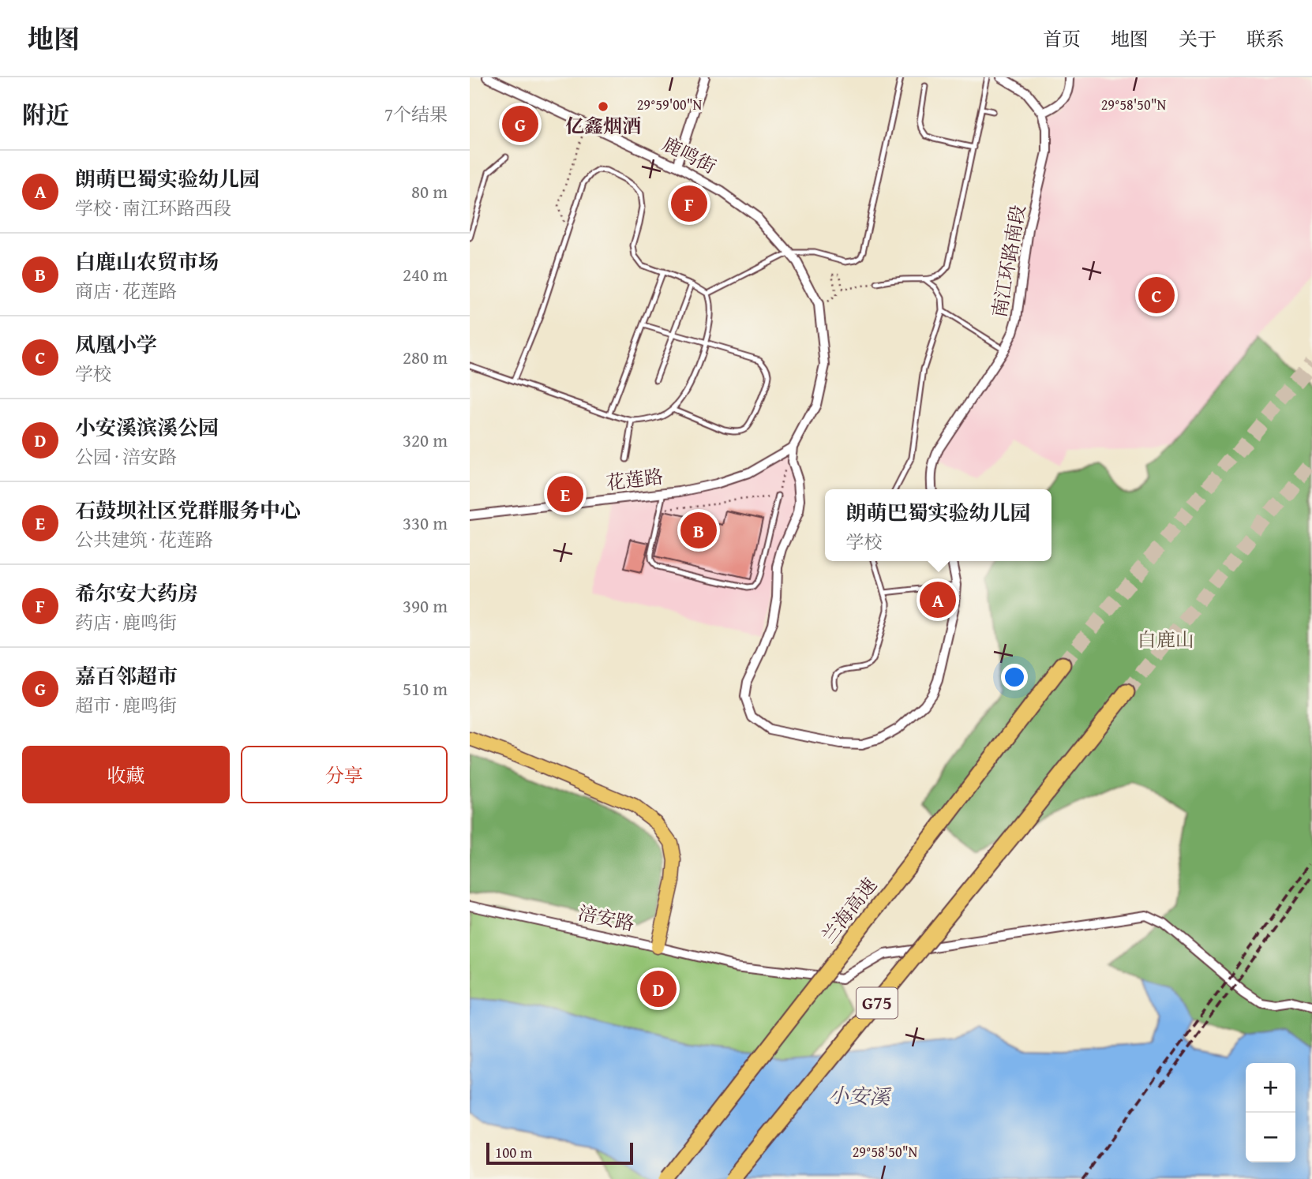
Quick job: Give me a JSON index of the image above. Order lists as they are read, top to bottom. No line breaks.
{"streets":{"highway":["兰海高速","G75"],"street":["鹿鸣街","南江环路南段","花莲路","涪安路"]},"water":["小安溪"],"parks":["白鹿山"],"places":["亿鑫烟酒"],"scale_bar":"100 m","page":{"header":"地图","nav":["首页","地图","关于","联系"],"heading":["附近","7个结果"],"pins":["G","F","C","E","B","A","D"],"list":[{"mark":"A","name":"朗萌巴蜀实验幼儿园","note":"学校 · 南江环路西段","value":"80 m"},{"mark":"B","name":"白鹿山农贸市场","note":"商店 · 花莲路","value":"240 m"},{"mark":"C","name":"凤凰小学","note":"学校","value":"280 m"},{"mark":"D","name":"小安溪滨溪公园","note":"公园 · 涪安路","value":"320 m"},{"mark":"E","name":"石鼓坝社区党群服务中心","note":"公共建筑 · 花莲路","value":"330 m"},{"mark":"F","name":"希尔安大药房","note":"药店 · 鹿鸣街","value":"390 m"},{"mark":"G","name":"嘉百邻超市","note":"超市 · 鹿鸣街","value":"510 m"}],"popup":["朗萌巴蜀实验幼儿园","学校"],"buttons":["收藏","分享"],"map_buttons":["+","−"],"scale":"100 m"},"coordinates":["29°59'00\"N","29°58'50\"N"]}
